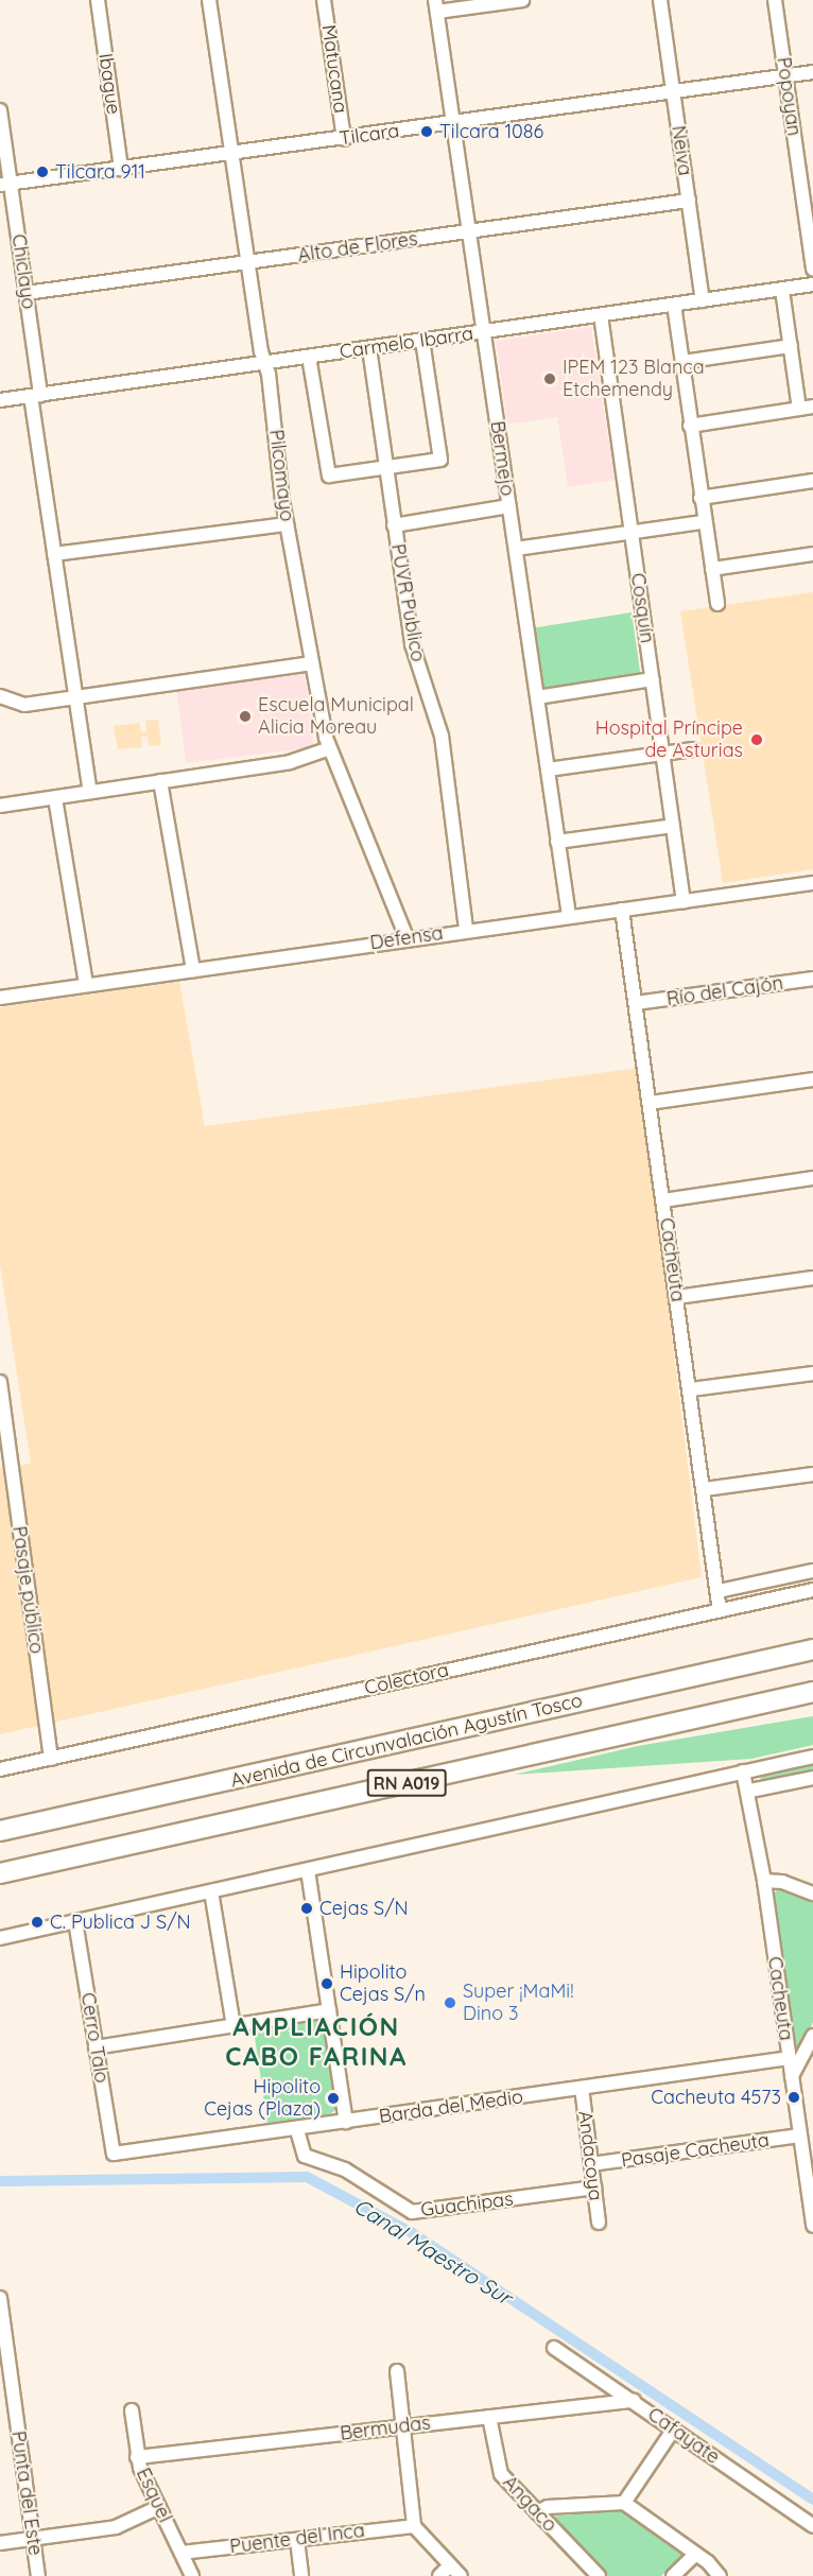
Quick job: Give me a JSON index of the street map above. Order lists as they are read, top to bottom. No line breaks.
{"streets":{"highway":["Avenida de Circunvalación Agustín Tosco","RN A019"],"street":["Matucana","Ibague","Popoyan","Tilcara","Neiva","Alto de Flores","Chiclayo","Carmelo Ibarra","Bermejo","Pilcomayo","PUVR Publico","Cosquín","Defensa","Río del Cajón","Cacheuta","Pasaje público","Colectora","Cerro Talo","Barda del Medio","Pasaje Cacheuta","Andacoya","Guachipas","Bermudas","Cafayate","Punta del Este","Esquel","Angaco","Puente del Inca"]},"crossings":[["Matucana","Tilcara"],["Ibague","Tilcara"],["Popoyan","Tilcara"],["Tilcara","Neiva"],["Tilcara","Chiclayo"],["Tilcara","Bermejo"],["Tilcara","Pilcomayo"],["Neiva","Alto de Flores"],["Neiva","Carmelo Ibarra"],["Alto de Flores","Chiclayo"],["Alto de Flores","Bermejo"],["Alto de Flores","Pilcomayo"],["Chiclayo","Carmelo Ibarra"],["Carmelo Ibarra","Bermejo"],["Carmelo Ibarra","Pilcomayo"],["Carmelo Ibarra","PUVR Publico"],["Carmelo Ibarra","Cosquín"],["Bermejo","Defensa"],["Pilcomayo","Defensa"],["PUVR Publico","Defensa"],["Cosquín","Defensa"],["Defensa","Cacheuta"],["Río del Cajón","Cacheuta"],["Cacheuta","Colectora"],["Cacheuta","Barda del Medio"],["Cacheuta","Pasaje Cacheuta"],["Pasaje público","Colectora"],["Cerro Talo","Barda del Medio"],["Barda del Medio","Andacoya"],["Barda del Medio","Guachipas"],["Pasaje Cacheuta","Andacoya"],["Andacoya","Guachipas"],["Bermudas","Cafayate"],["Bermudas","Esquel"],["Bermudas","Angaco"],["Esquel","Puente del Inca"]],"districts":["AMPLIACIÓN CABO FARINA"],"water":["Canal Maestro Sur"],"places":["Tilcara 1086","Tilcara 911","IPEM 123 Blanca Etchemendy","Escuela Municipal Alicia Moreau","Hospital Príncipe de Asturias","Cejas S/N","C. Publica J S/N","Hipolito Cejas S/n","Super ¡MaMi! Dino 3","Cacheuta 4573","Hipolito Cejas (Plaza)"]}
